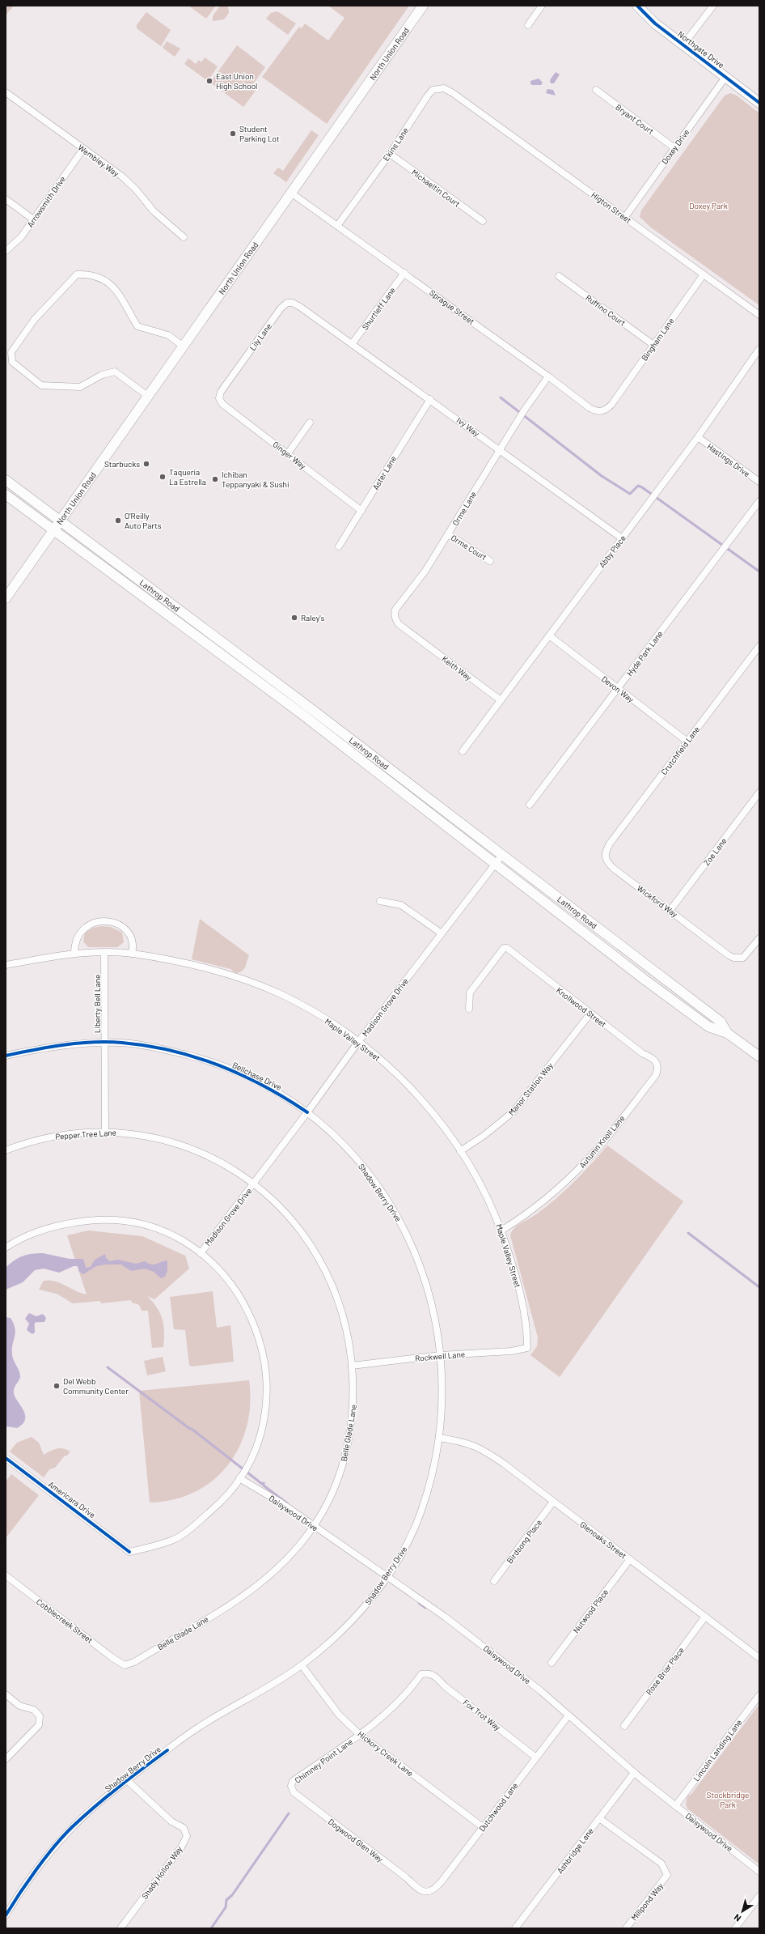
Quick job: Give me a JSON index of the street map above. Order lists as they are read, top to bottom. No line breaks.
{"streets":{"main road":["Northgate Drive","North Union Road","Lathrop Road"],"street":["Bryant Court","Ekins Lane","Doxey Drive","Wembley Way","Michaeltin Court","Arrowsmith Drive","Higton Street","Sprague Street","Shurtleff Lane","Ruffino Court","Lily Lane","Bingham Lane","Ivy Way","Ginger Way","Hastings Drive","Aster Lane","Orme Lane","Orme Court","Abby Place","Hyde Park Lane","Keith Way","Devon Way","Crutchfield Lane","Zoe Lane","Wickford Way","Liberty Bell Lane","Madison Grove Drive","Knollwood Street","Maple Valley Street","Bellchase Drive","Manor Station Way","Pepper Tree Lane","Autumn Knoll Lane","Shadow Berry Drive","Rockwell Lane","Belle Glade Lane","Americara Drive","Daisywood Drive","Glenoaks Street","Birdsong Place","Nutwood Place","Cobblecreek Street","Rose Briar Place","Fox Trot Way","Lincoln Landing Lane","Hickory Creek Lane","Chimney Point Lane","Dutchwood Lane","Dogwood Glen Way","Ashbridge Lane","Shady Hollow Way","Millpond Way"]},"crossings":[["Northgate Drive","Doxey Drive"],["North Union Road","Sprague Street"],["North Union Road","Lathrop Road"],["Bryant Court","Doxey Drive"],["Ekins Lane","Michaeltin Court"],["Ekins Lane","Higton Street"],["Ekins Lane","Sprague Street"],["Doxey Drive","Higton Street"],["Wembley Way","Arrowsmith Drive"],["Higton Street","Bingham Lane"],["Sprague Street","Shurtleff Lane"],["Sprague Street","Bingham Lane"],["Sprague Street","Orme Lane"],["Shurtleff Lane","Ivy Way"],["Ruffino Court","Bingham Lane"],["Lily Lane","Ivy Way"],["Lily Lane","Ginger Way"],["Ivy Way","Aster Lane"],["Ivy Way","Orme Lane"],["Ivy Way","Abby Place"],["Ginger Way","Aster Lane"],["Hastings Drive","Abby Place"],["Orme Lane","Orme Court"],["Orme Lane","Keith Way"],["Abby Place","Keith Way"],["Abby Place","Devon Way"],["Lathrop Road","Madison Grove Drive"],["Hyde Park Lane","Devon Way"],["Devon Way","Crutchfield Lane"],["Crutchfield Lane","Wickford Way"],["Zoe Lane","Wickford Way"],["Liberty Bell Lane","Maple Valley Street"],["Liberty Bell Lane","Bellchase Drive"],["Liberty Bell Lane","Pepper Tree Lane"],["Madison Grove Drive","Maple Valley Street"],["Madison Grove Drive","Bellchase Drive"],["Madison Grove Drive","Pepper Tree Lane"],["Madison Grove Drive","Shadow Berry Drive"],["Madison Grove Drive","Belle Glade Lane"],["Knollwood Street","Manor Station Way"],["Knollwood Street","Autumn Knoll Lane"],["Maple Valley Street","Manor Station Way"],["Maple Valley Street","Autumn Knoll Lane"],["Maple Valley Street","Rockwell Lane"],["Bellchase Drive","Shadow Berry Drive"],["Pepper Tree Lane","Belle Glade Lane"],["Shadow Berry Drive","Rockwell Lane"],["Shadow Berry Drive","Daisywood Drive"],["Shadow Berry Drive","Glenoaks Street"],["Shadow Berry Drive","Hickory Creek Lane"],["Shadow Berry Drive","Shady Hollow Way"],["Rockwell Lane","Belle Glade Lane"],["Belle Glade Lane","Daisywood Drive"],["Belle Glade Lane","Cobblecreek Street"],["Americara Drive","Daisywood Drive"],["Daisywood Drive","Lincoln Landing Lane"],["Daisywood Drive","Dutchwood Lane"],["Daisywood Drive","Ashbridge Lane"],["Glenoaks Street","Birdsong Place"],["Glenoaks Street","Nutwood Place"],["Glenoaks Street","Rose Briar Place"],["Fox Trot Way","Chimney Point Lane"],["Fox Trot Way","Dutchwood Lane"],["Hickory Creek Lane","Chimney Point Lane"],["Hickory Creek Lane","Dutchwood Lane"],["Chimney Point Lane","Dogwood Glen Way"],["Dutchwood Lane","Dogwood Glen Way"],["Ashbridge Lane","Millpond Way"]],"parks":["Doxey Park","Stockbridge Park"],"places":["East Union High School","Student Parking Lot","Starbucks","Taqueria La Estrella","Ichiban Teppanyaki & Sushi","O'Reilly Auto Parts","Raley's","Del Webb Community Center"],"north":"bottom left"}
